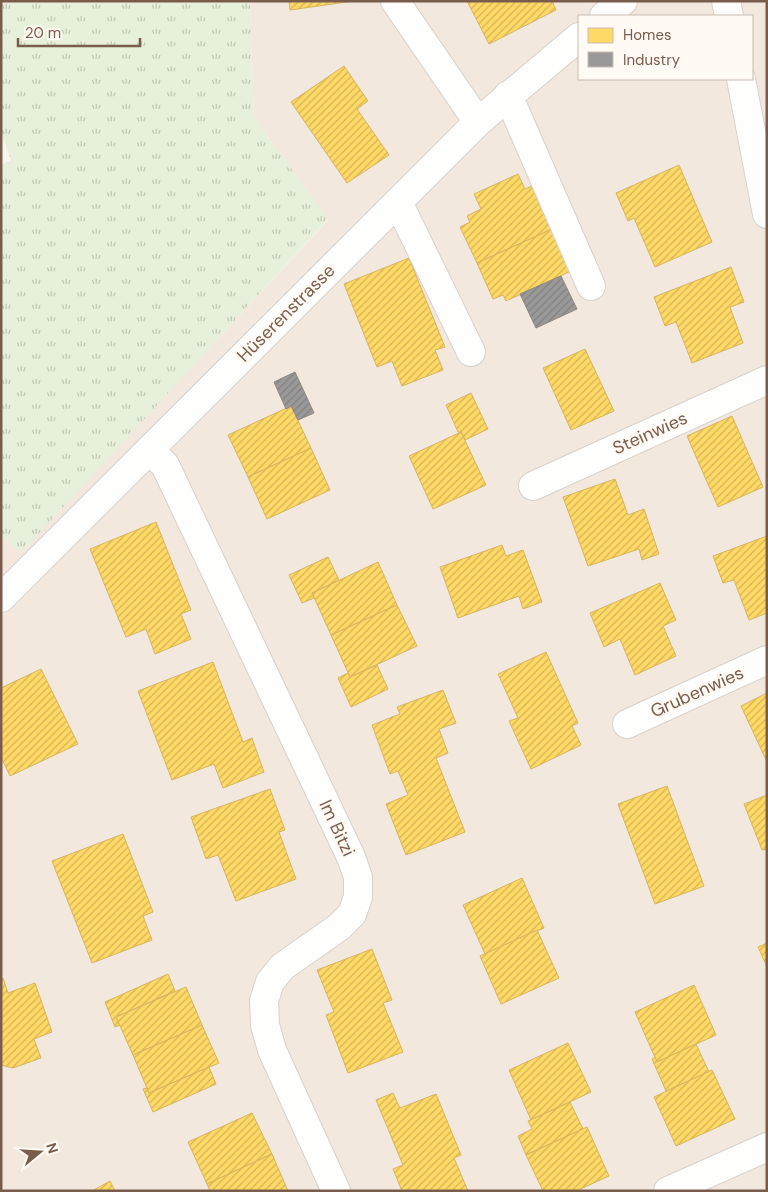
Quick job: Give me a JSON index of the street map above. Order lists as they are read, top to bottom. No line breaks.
{"streets":{"street":["Hüserenstrasse","Steinwies","Grubenwies","Im Bitzi"]},"crossings":[["Hüserenstrasse","Im Bitzi"]],"legend":["Homes","Industry"],"scale_bar":"20 m","north":"right"}
